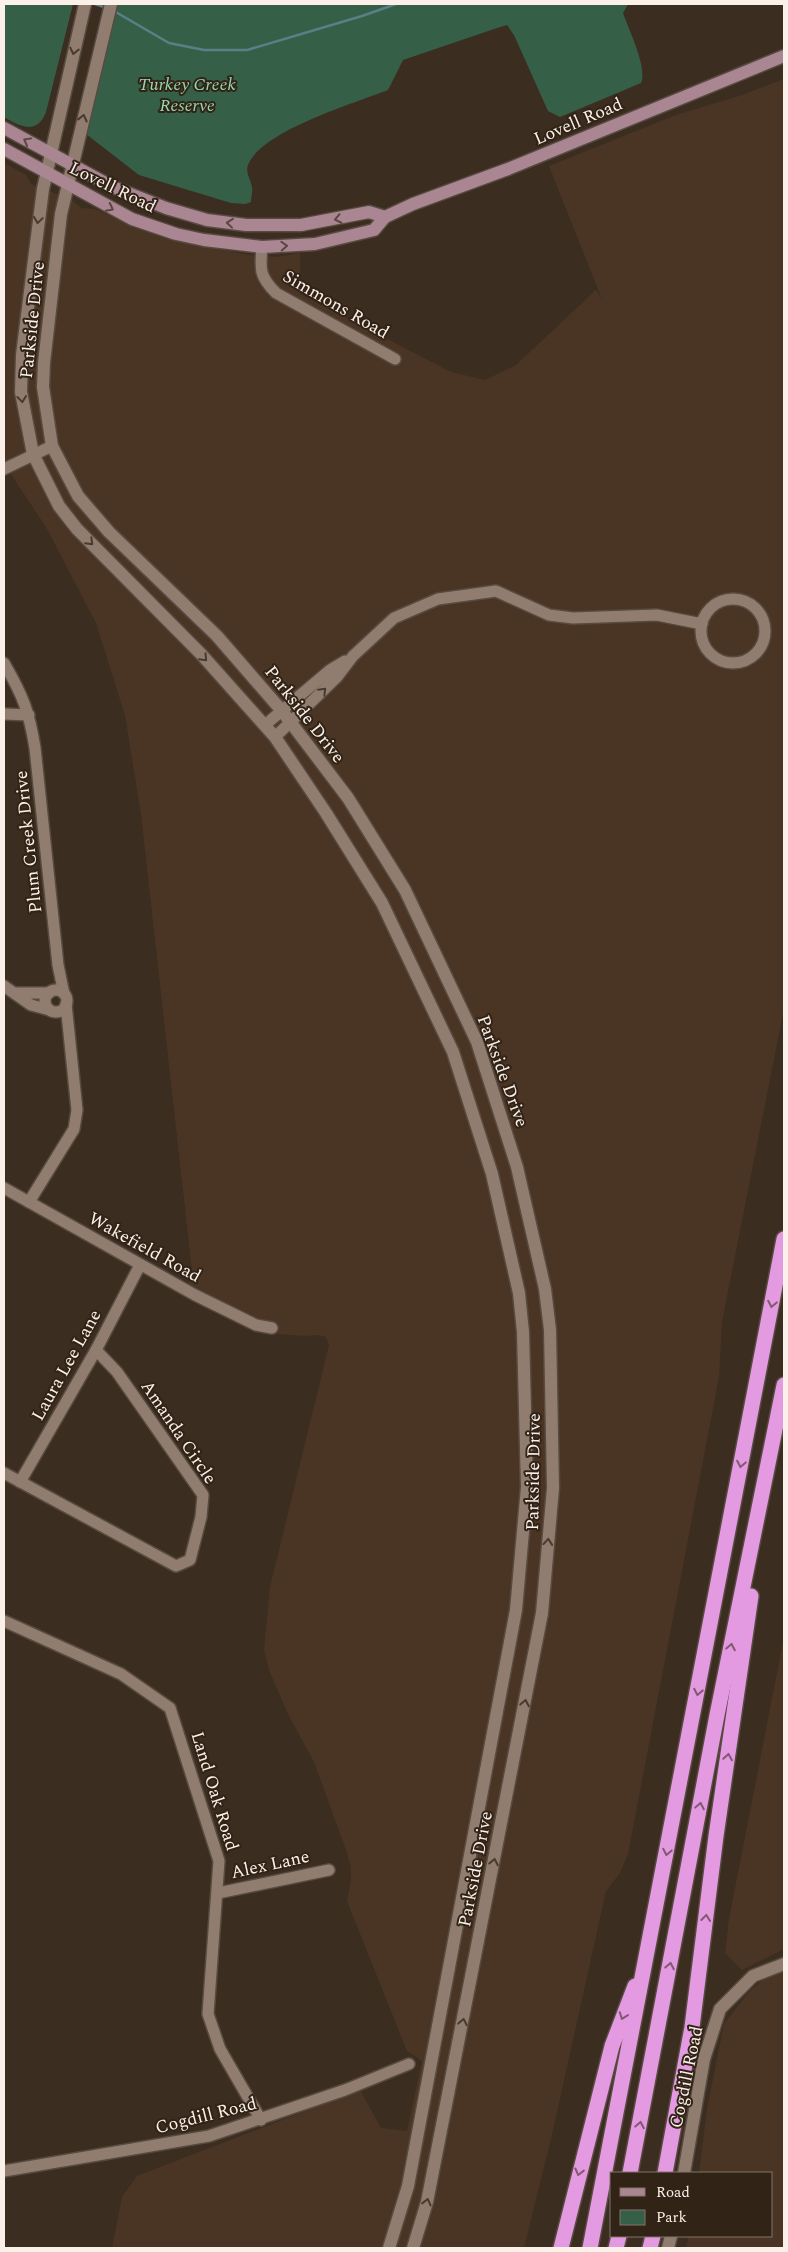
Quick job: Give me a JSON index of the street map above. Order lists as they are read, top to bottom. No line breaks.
{"streets":{"main road":["Lovell Road"],"street":["Simmons Road","Parkside Drive","Plum Creek Drive","Wakefield Road","Laura Lee Lane","Amanda Circle","Land Oak Road","Alex Lane","Cogdill Road"]},"crossings":[["Lovell Road","Simmons Road"],["Lovell Road","Parkside Drive"],["Plum Creek Drive","Wakefield Road"],["Wakefield Road","Laura Lee Lane"],["Laura Lee Lane","Amanda Circle"],["Land Oak Road","Alex Lane"],["Land Oak Road","Cogdill Road"]],"parks":["Turkey Creek Reserve"],"legend":["Road","Park"]}
